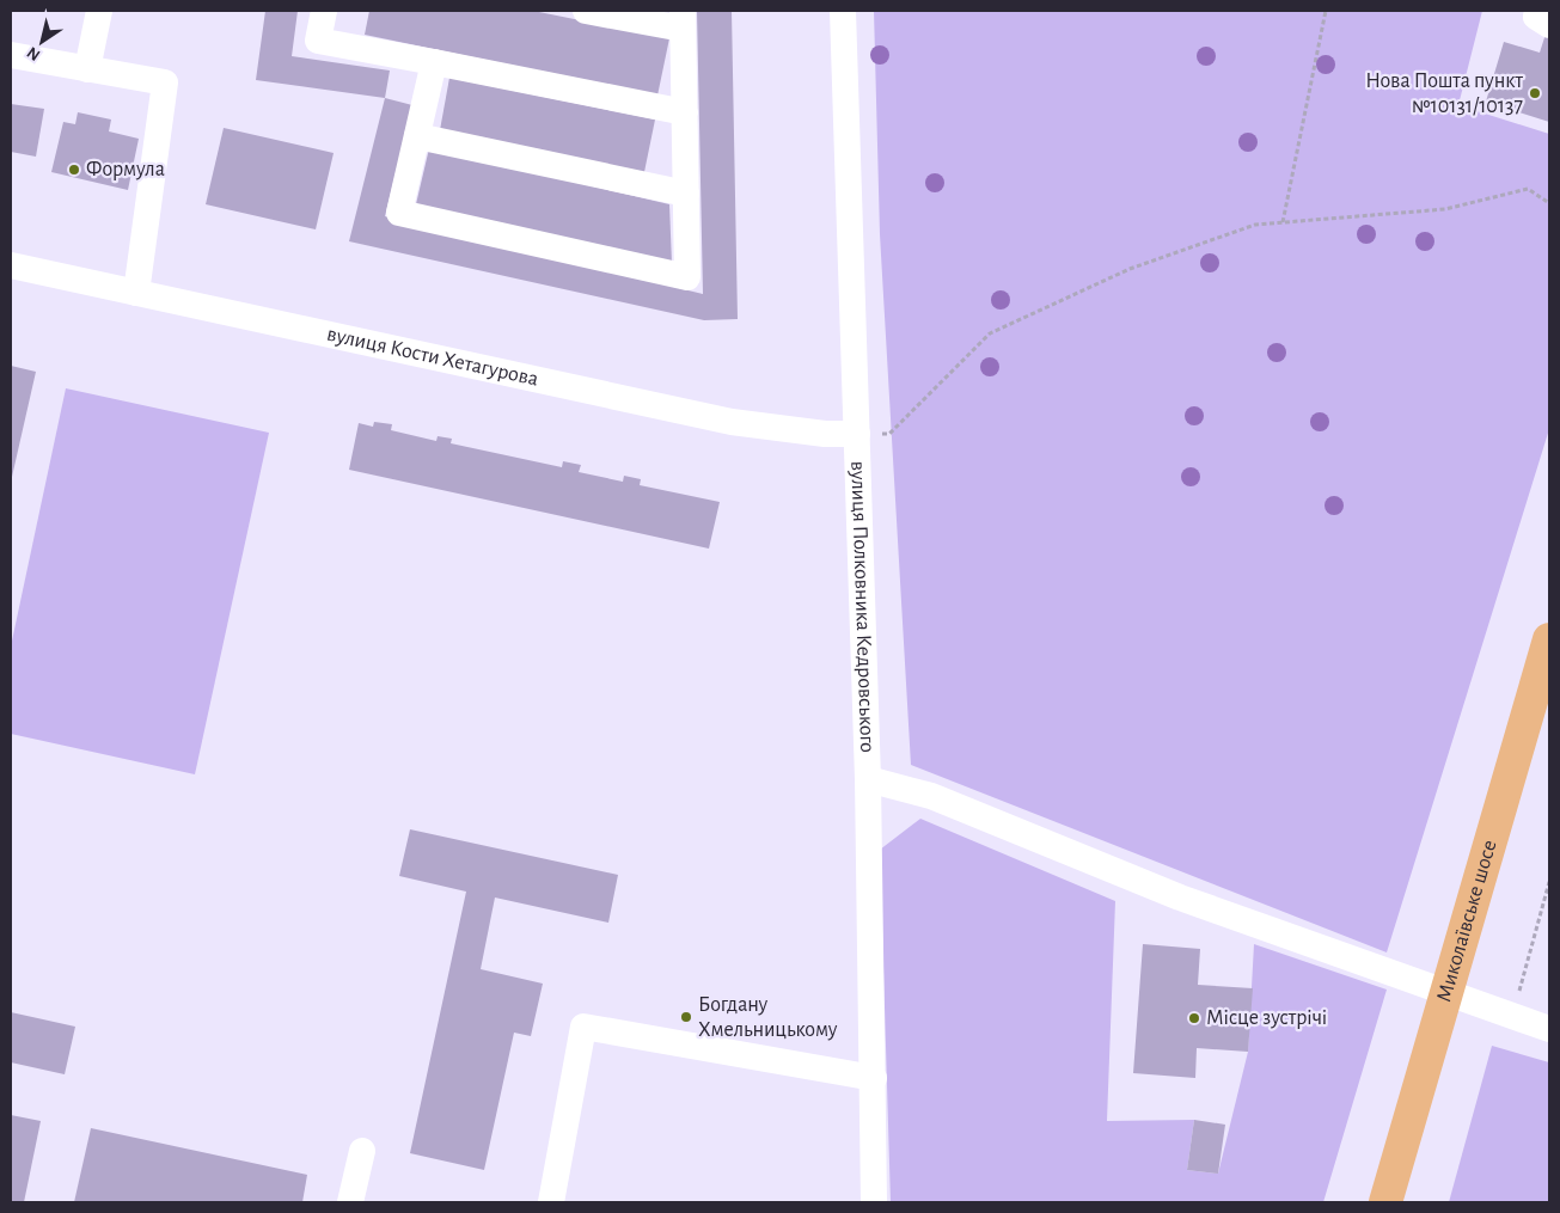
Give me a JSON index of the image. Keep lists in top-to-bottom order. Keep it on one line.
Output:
{"streets":{"main road":["Миколаївське шосе"],"street":["вулиця Кости Хетагурова","вулиця Полковника Кедровського"]},"crossings":[["вулиця Кости Хетагурова","вулиця Полковника Кедровського"]],"places":["Нова Пошта пункт №10131/10137","Формула","Богдану Хмельницькому","Місце зустрічі"],"north":"bottom left"}
